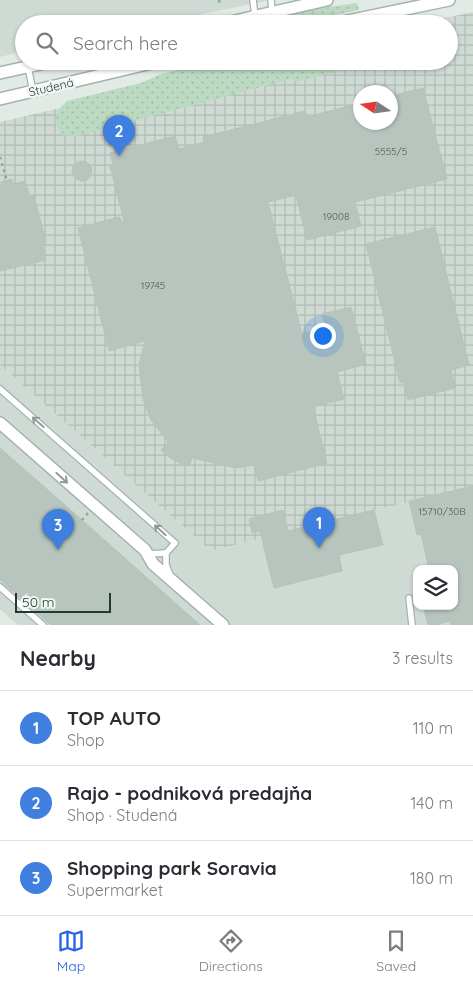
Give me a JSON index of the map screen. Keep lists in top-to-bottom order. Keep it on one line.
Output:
{"streets":{"street":["Studená"]},"house_numbers":["5555/5","19008","19745","15710/30B"],"scale_bar":"50 m","north":"left","page":{"search":"Search here","pins":["2","1","3"],"scale":"50 m","heading":["Nearby","3 results"],"list":[{"mark":"1","name":"TOP AUTO","note":"Shop","value":"110 m"},{"mark":"2","name":"Rajo - podniková predajňa","note":"Shop · Studená","value":"140 m"},{"mark":"3","name":"Shopping park Soravia","note":"Supermarket","value":"180 m"}],"nav":["Map","Directions","Saved"]}}
